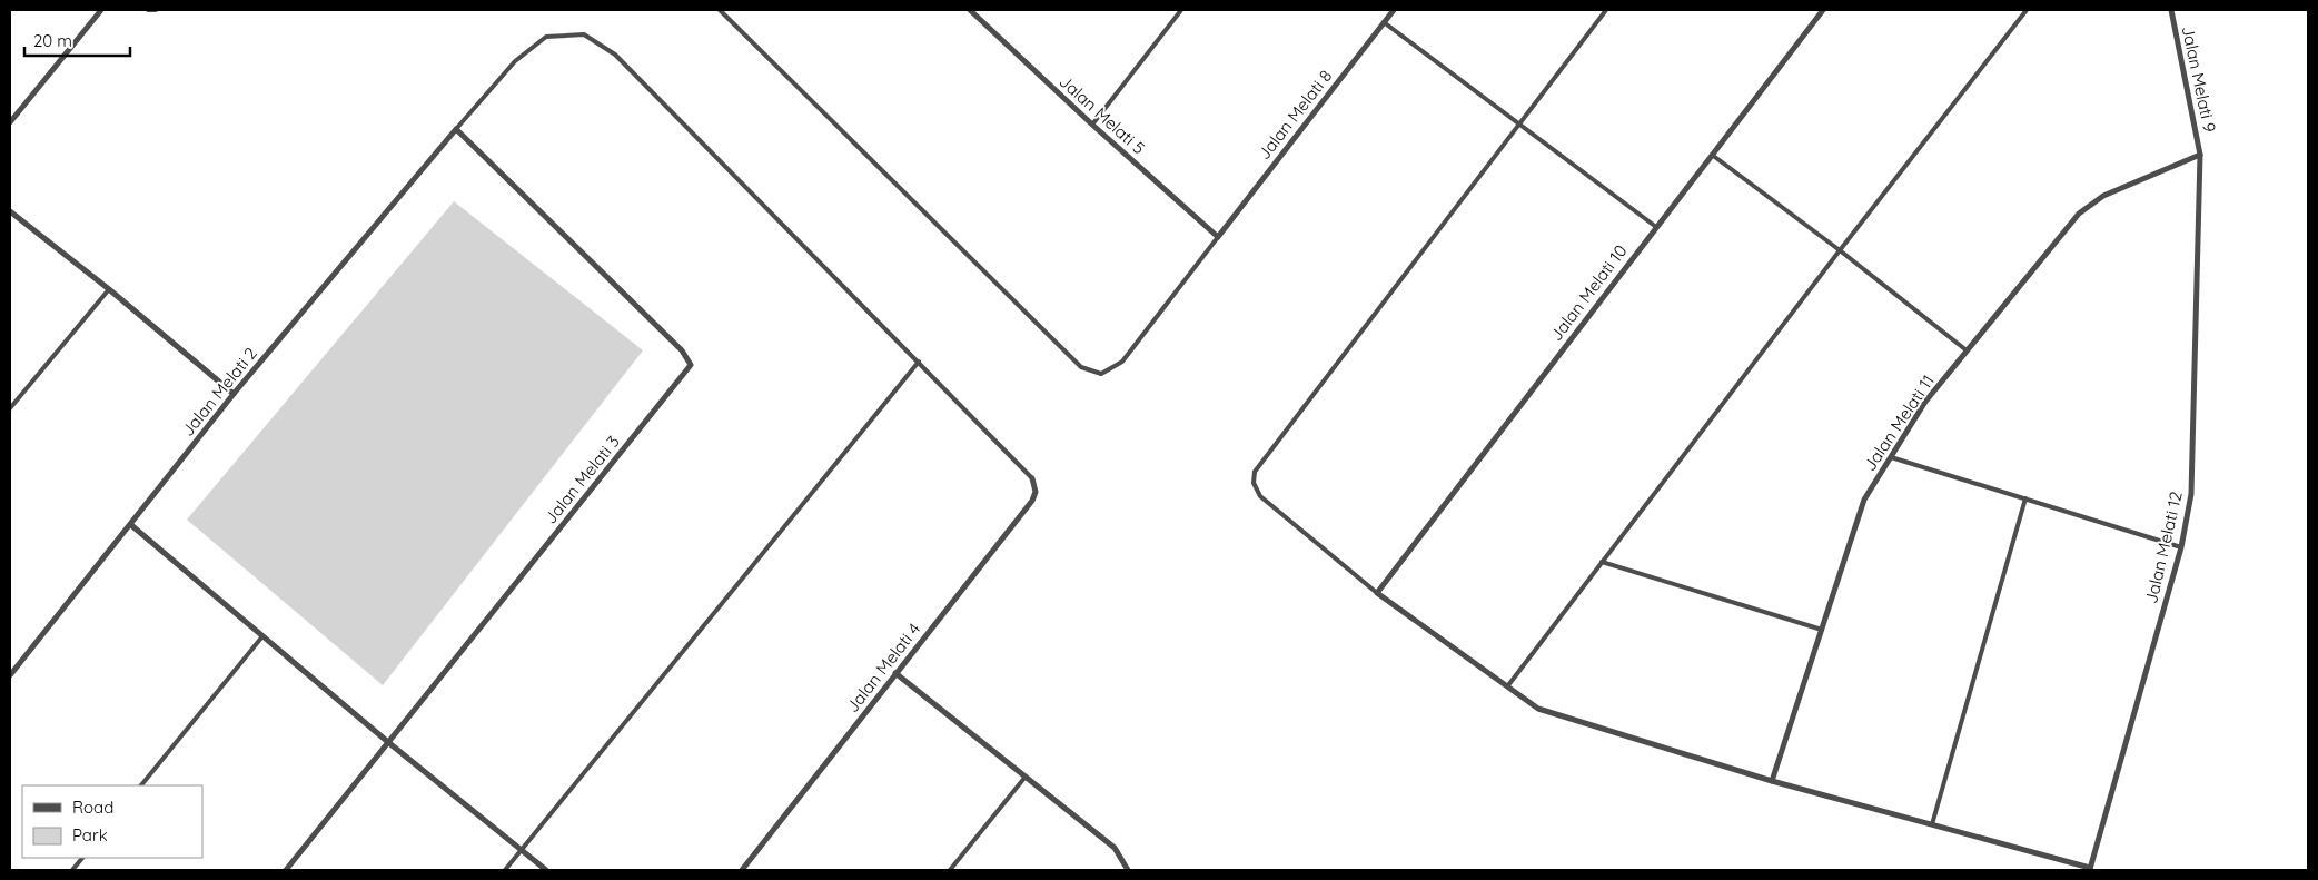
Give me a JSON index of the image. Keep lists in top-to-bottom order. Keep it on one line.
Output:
{"streets":{"street":["Jalan Melati 9","Jalan Melati 5","Jalan Melati 8","Jalan Melati 10","Jalan Melati 2","Jalan Melati 11","Jalan Melati 3","Jalan Melati 12","Jalan Melati 4"]},"crossings":[["Jalan Melati 9","Jalan Melati 11"],["Jalan Melati 9","Jalan Melati 12"],["Jalan Melati 5","Jalan Melati 8"],["Jalan Melati 2","Jalan Melati 3"],["Jalan Melati 11","Jalan Melati 12"]],"legend":["Road","Park"],"scale_bar":"20 m"}
